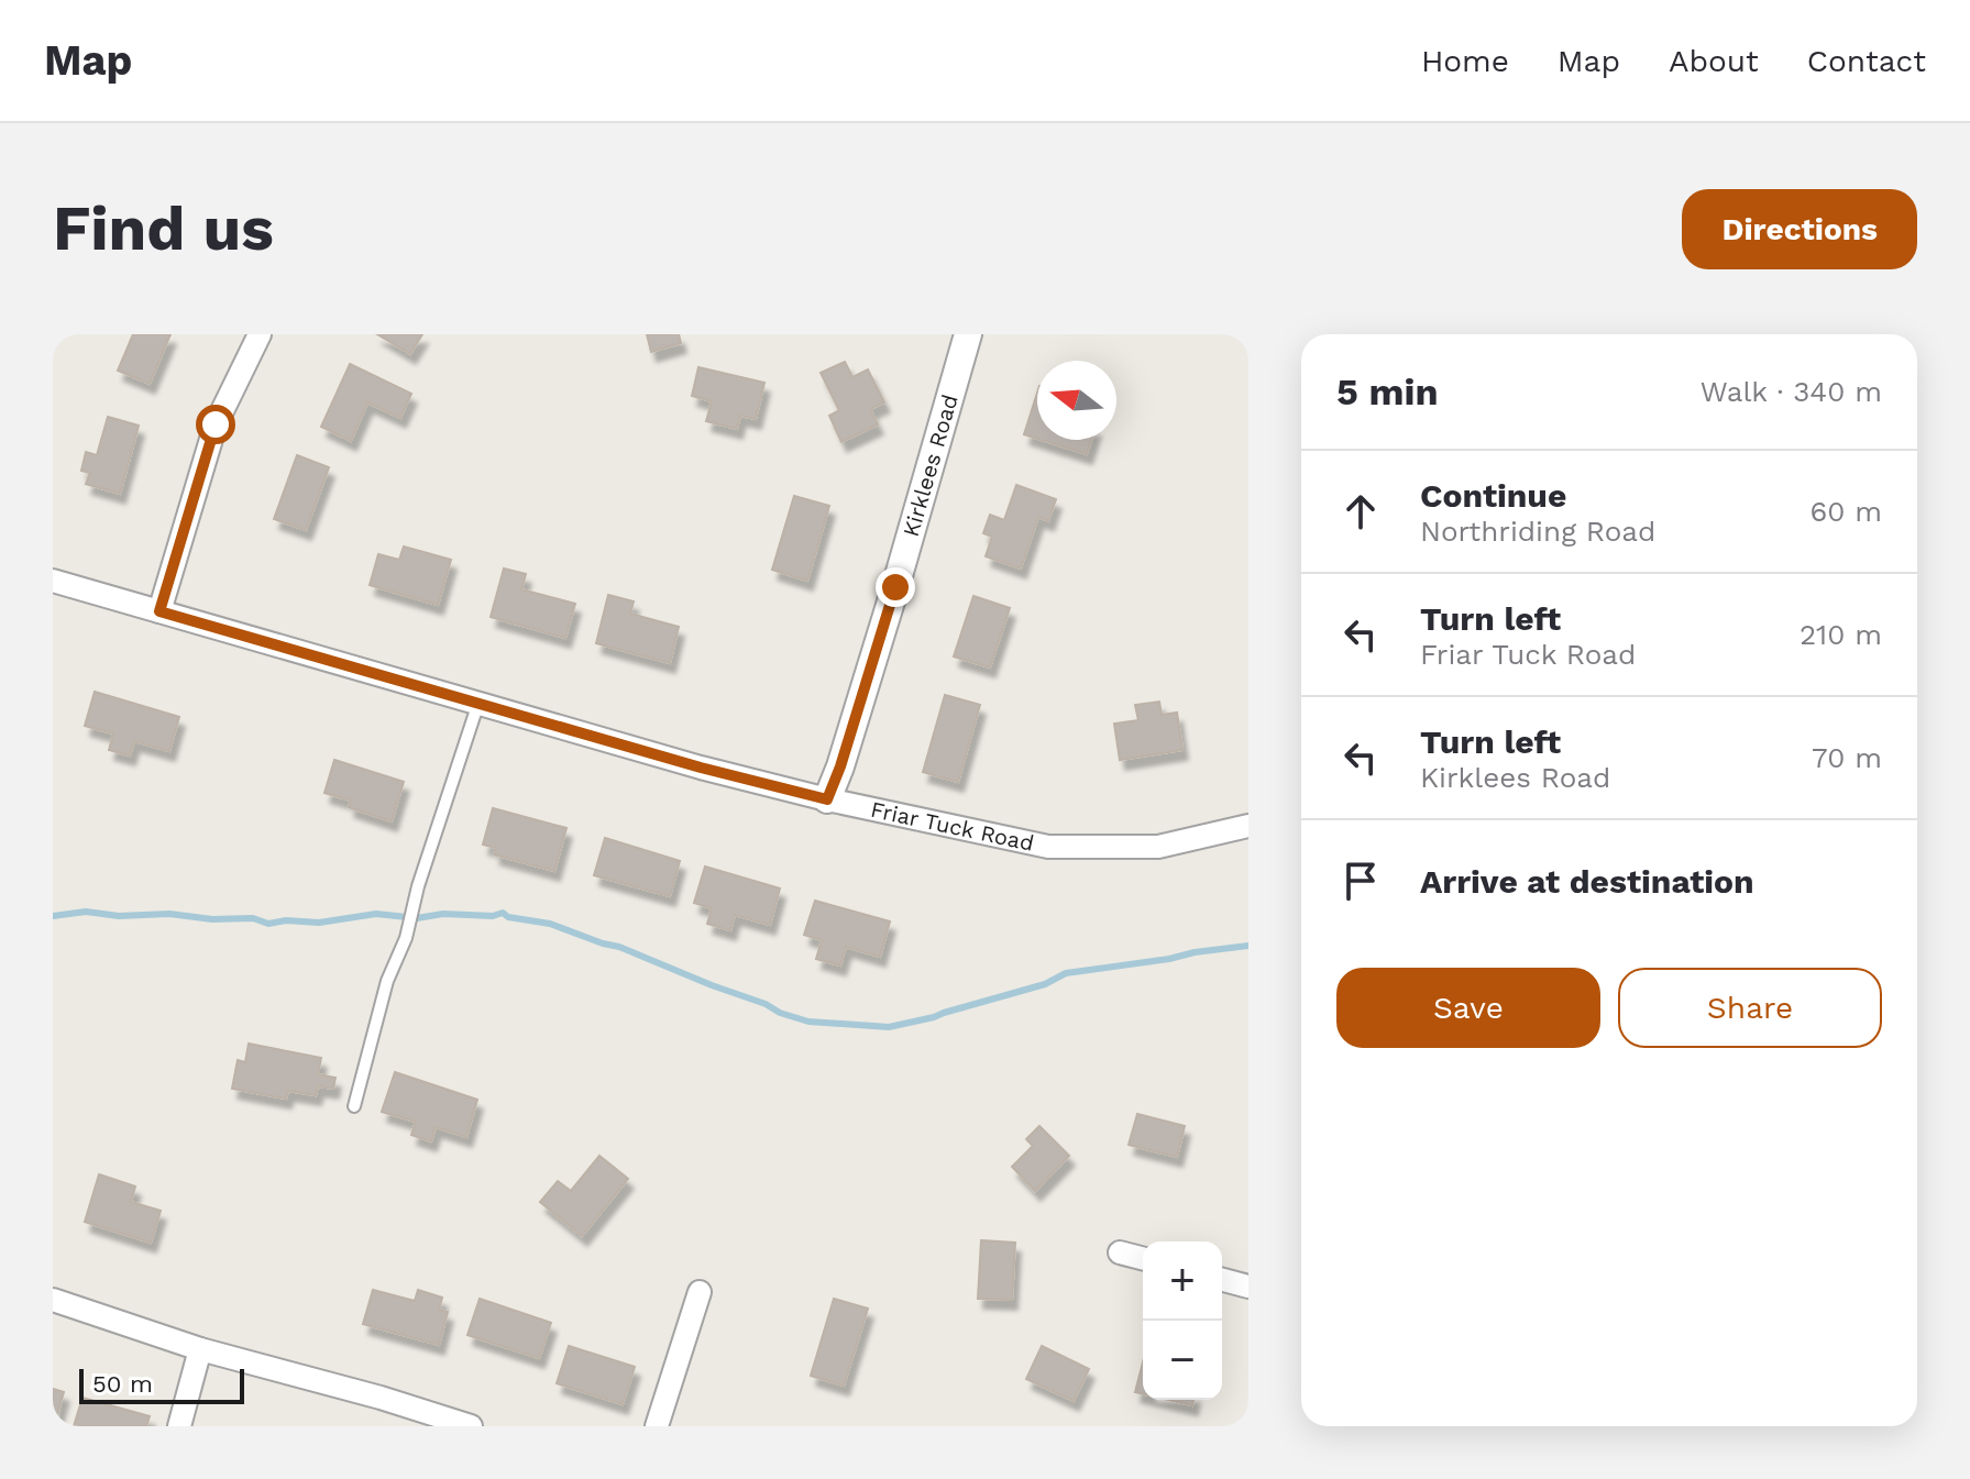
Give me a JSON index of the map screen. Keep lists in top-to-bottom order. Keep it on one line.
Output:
{"streets":{"street":["Kirklees Road","Friar Tuck Road"]},"crossings":[["Kirklees Road","Friar Tuck Road"]],"scale_bar":"50 m","north":"left","page":{"header":"Map","nav":["Home","Map","About","Contact"],"buttons":["Directions",["Save","Share"]],"title":"Find us","heading":["5 min","Walk · 340 m"],"list":[["Continue","Northriding Road","60 m"],["Turn left","Friar Tuck Road","210 m"],["Turn left","Kirklees Road","70 m"],"Arrive at destination"],"map_buttons":["+","−"],"scale":"50 m"}}
